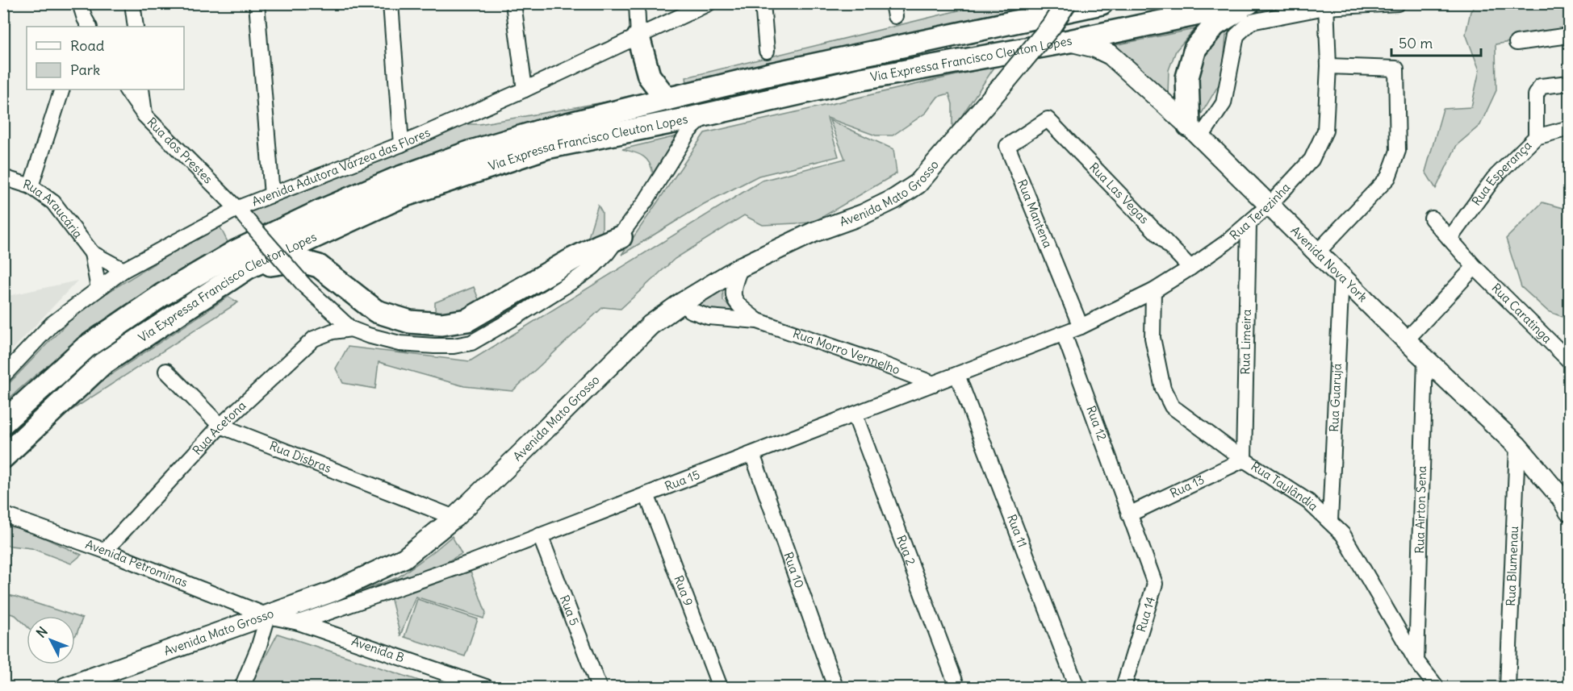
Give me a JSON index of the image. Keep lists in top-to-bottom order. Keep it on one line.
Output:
{"streets":{"highway":["Via Expressa Francisco Cleuton Lopes"],"main road":["Avenida Mato Grosso","Avenida Nova York"],"street":["Rua dos Prestes","Avenida Adutora Várzea das Flores","Rua Esperança","Rua Las Vegas","Rua Araucária","Rua Terezinha","Rua Mantena","Rua Caratinga","Rua Limeira","Rua Morro Vermelho","Rua Guarujá","Rua 12","Rua Acetona","Rua Disbras","Rua 15","Rua Taylândia","Rua 13","Rua Airton Sena","Rua 11","Rua 2","Avenida Petrominas","Rua Blumenau","Rua 10","Rua 9","Rua 5","Rua 14","Avenida B"]},"crossings":[["Via Expressa Francisco Cleuton Lopes","Avenida Nova York"],["Rua dos Prestes","Avenida Adutora Várzea das Flores"],["Rua dos Prestes","Rua Acetona"],["Avenida Adutora Várzea das Flores","Rua Araucária"],["Rua Esperança","Rua Caratinga"],["Avenida Mato Grosso","Rua Morro Vermelho"],["Avenida Mato Grosso","Rua Disbras"],["Avenida Mato Grosso","Avenida Petrominas"],["Avenida Mato Grosso","Avenida B"],["Rua Las Vegas","Rua Terezinha"],["Rua Las Vegas","Rua Mantena"],["Rua Terezinha","Rua Mantena"],["Rua Terezinha","Avenida Nova York"],["Rua Terezinha","Rua Limeira"],["Rua Terezinha","Rua 12"],["Rua Terezinha","Rua 15"],["Rua Terezinha","Rua Taylândia"],["Avenida Nova York","Rua Guarujá"],["Avenida Nova York","Rua Airton Sena"],["Avenida Nova York","Rua Blumenau"],["Rua Limeira","Rua Taylândia"],["Rua Limeira","Rua 13"],["Rua Morro Vermelho","Rua 15"],["Rua Guarujá","Rua Taylândia"],["Rua 12","Rua 15"],["Rua 12","Rua 13"],["Rua 12","Rua 14"],["Rua Acetona","Rua Disbras"],["Rua Acetona","Avenida Petrominas"],["Rua 15","Rua 11"],["Rua 15","Rua 2"],["Rua 15","Rua 10"],["Rua 15","Rua 9"],["Rua 15","Rua 5"],["Rua 15","Avenida B"],["Rua Taylândia","Rua 13"],["Rua Taylândia","Rua Airton Sena"],["Rua 13","Rua 14"],["Avenida Petrominas","Avenida B"]],"legend":["Road","Park"],"scale_bar":"50 m","north":"top left"}
